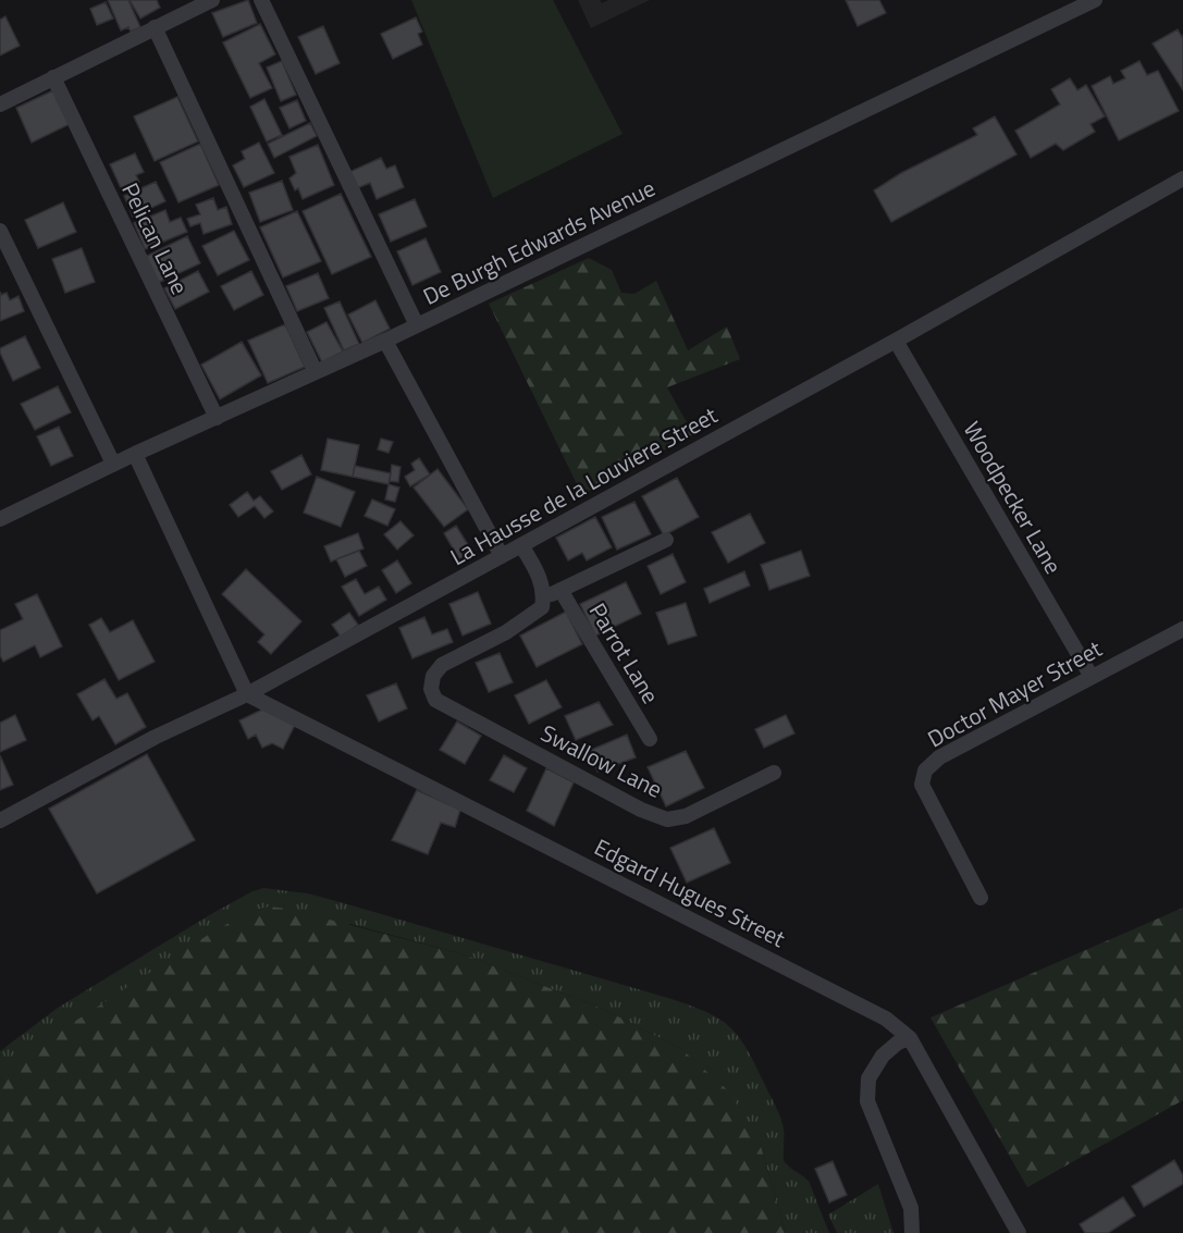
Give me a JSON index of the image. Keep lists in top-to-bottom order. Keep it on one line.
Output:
{"streets":{"street":["Pelican Lane","De Burgh Edwards Avenue","La Hausse de la Louviere Street","Woodpecker Lane","Parrot Lane","Doctor Mayer Street","Swallow Lane","Edgard Hugues Street"]},"crossings":[["Pelican Lane","De Burgh Edwards Avenue"],["La Hausse de la Louviere Street","Woodpecker Lane"],["La Hausse de la Louviere Street","Edgard Hugues Street"],["Woodpecker Lane","Doctor Mayer Street"]]}
